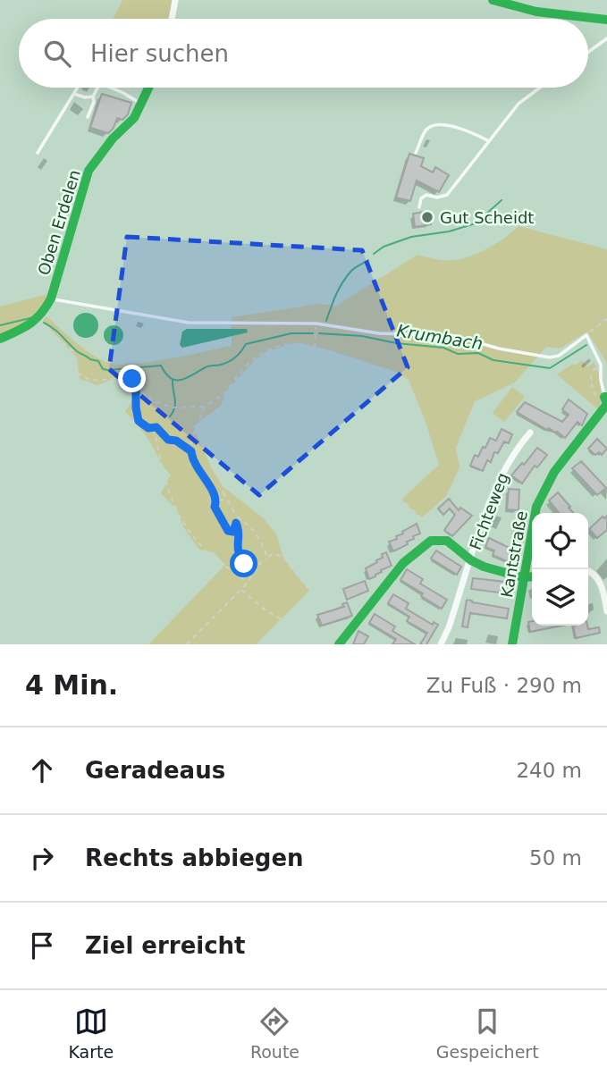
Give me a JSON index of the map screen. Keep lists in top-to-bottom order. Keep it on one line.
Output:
{"streets":{"street":["Oben Erdelen","Fichteweg","Kantstraße"]},"water":["Krumbach"],"places":["Gut Scheidt"],"page":{"search":"Hier suchen","heading":["4 Min.","Zu Fuß · 290 m"],"list":[["Geradeaus","240 m"],["Rechts abbiegen","50 m"],"Ziel erreicht"],"nav":["Karte","Route","Gespeichert"]}}
